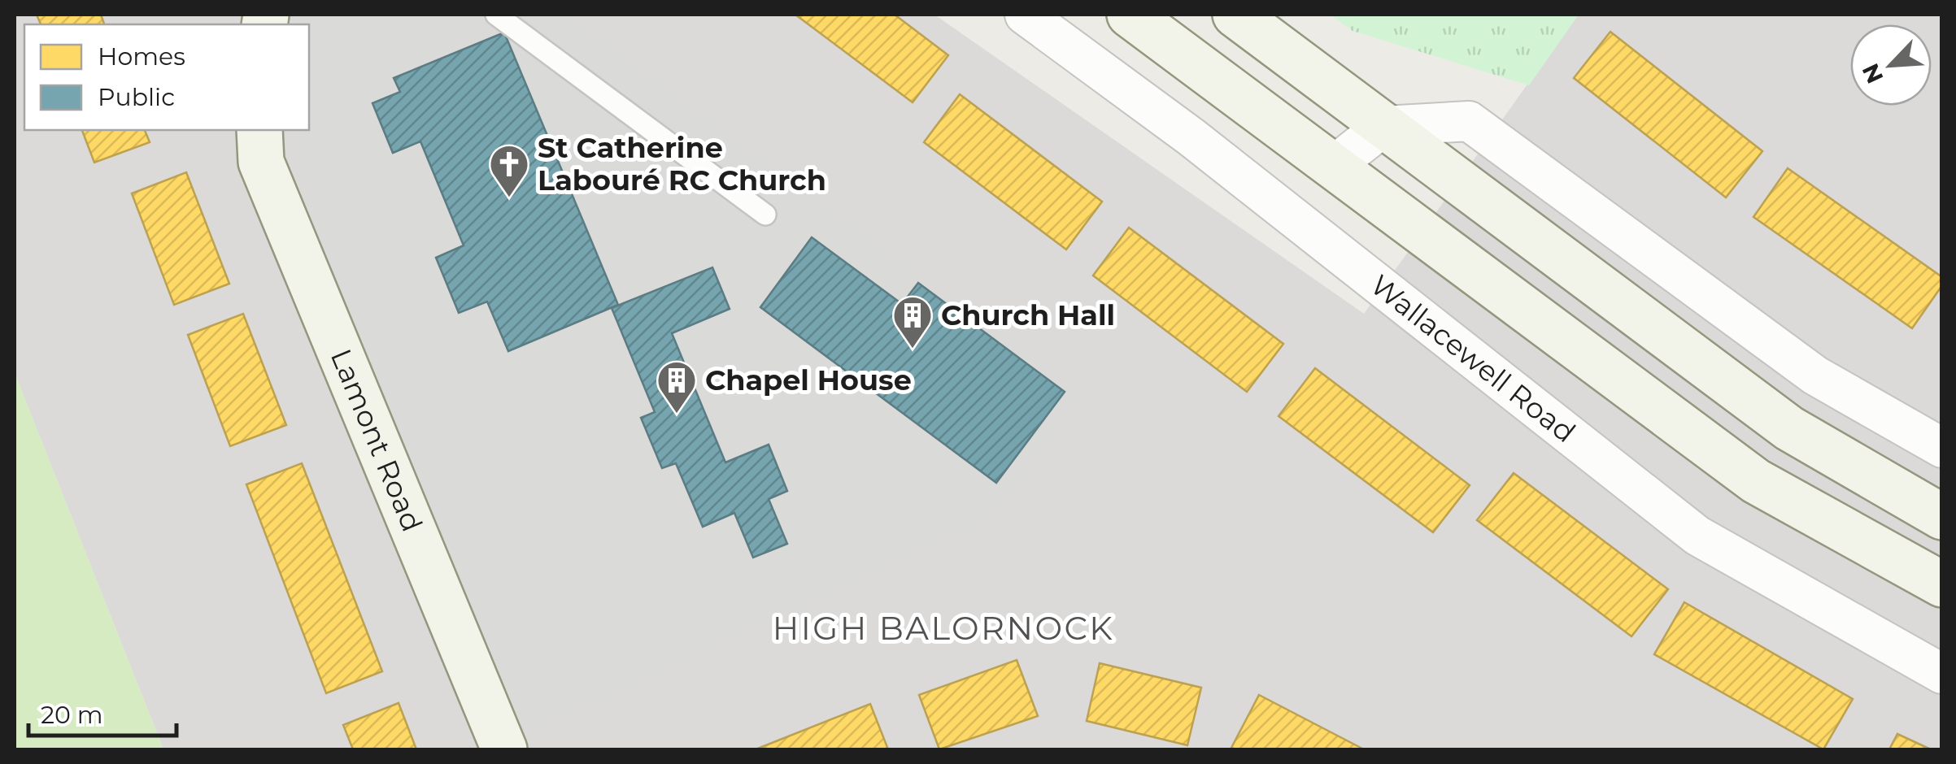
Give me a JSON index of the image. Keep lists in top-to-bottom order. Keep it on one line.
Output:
{"streets":{"street":["Wallacewell Road","Lamont Road"]},"districts":["HIGH BALORNOCK"],"places":{"church":["St Catherine Labouré RC Church"],"building":["Church Hall","Chapel House"]},"legend":["Homes","Public"],"scale_bar":"20 m","north":"bottom left"}
